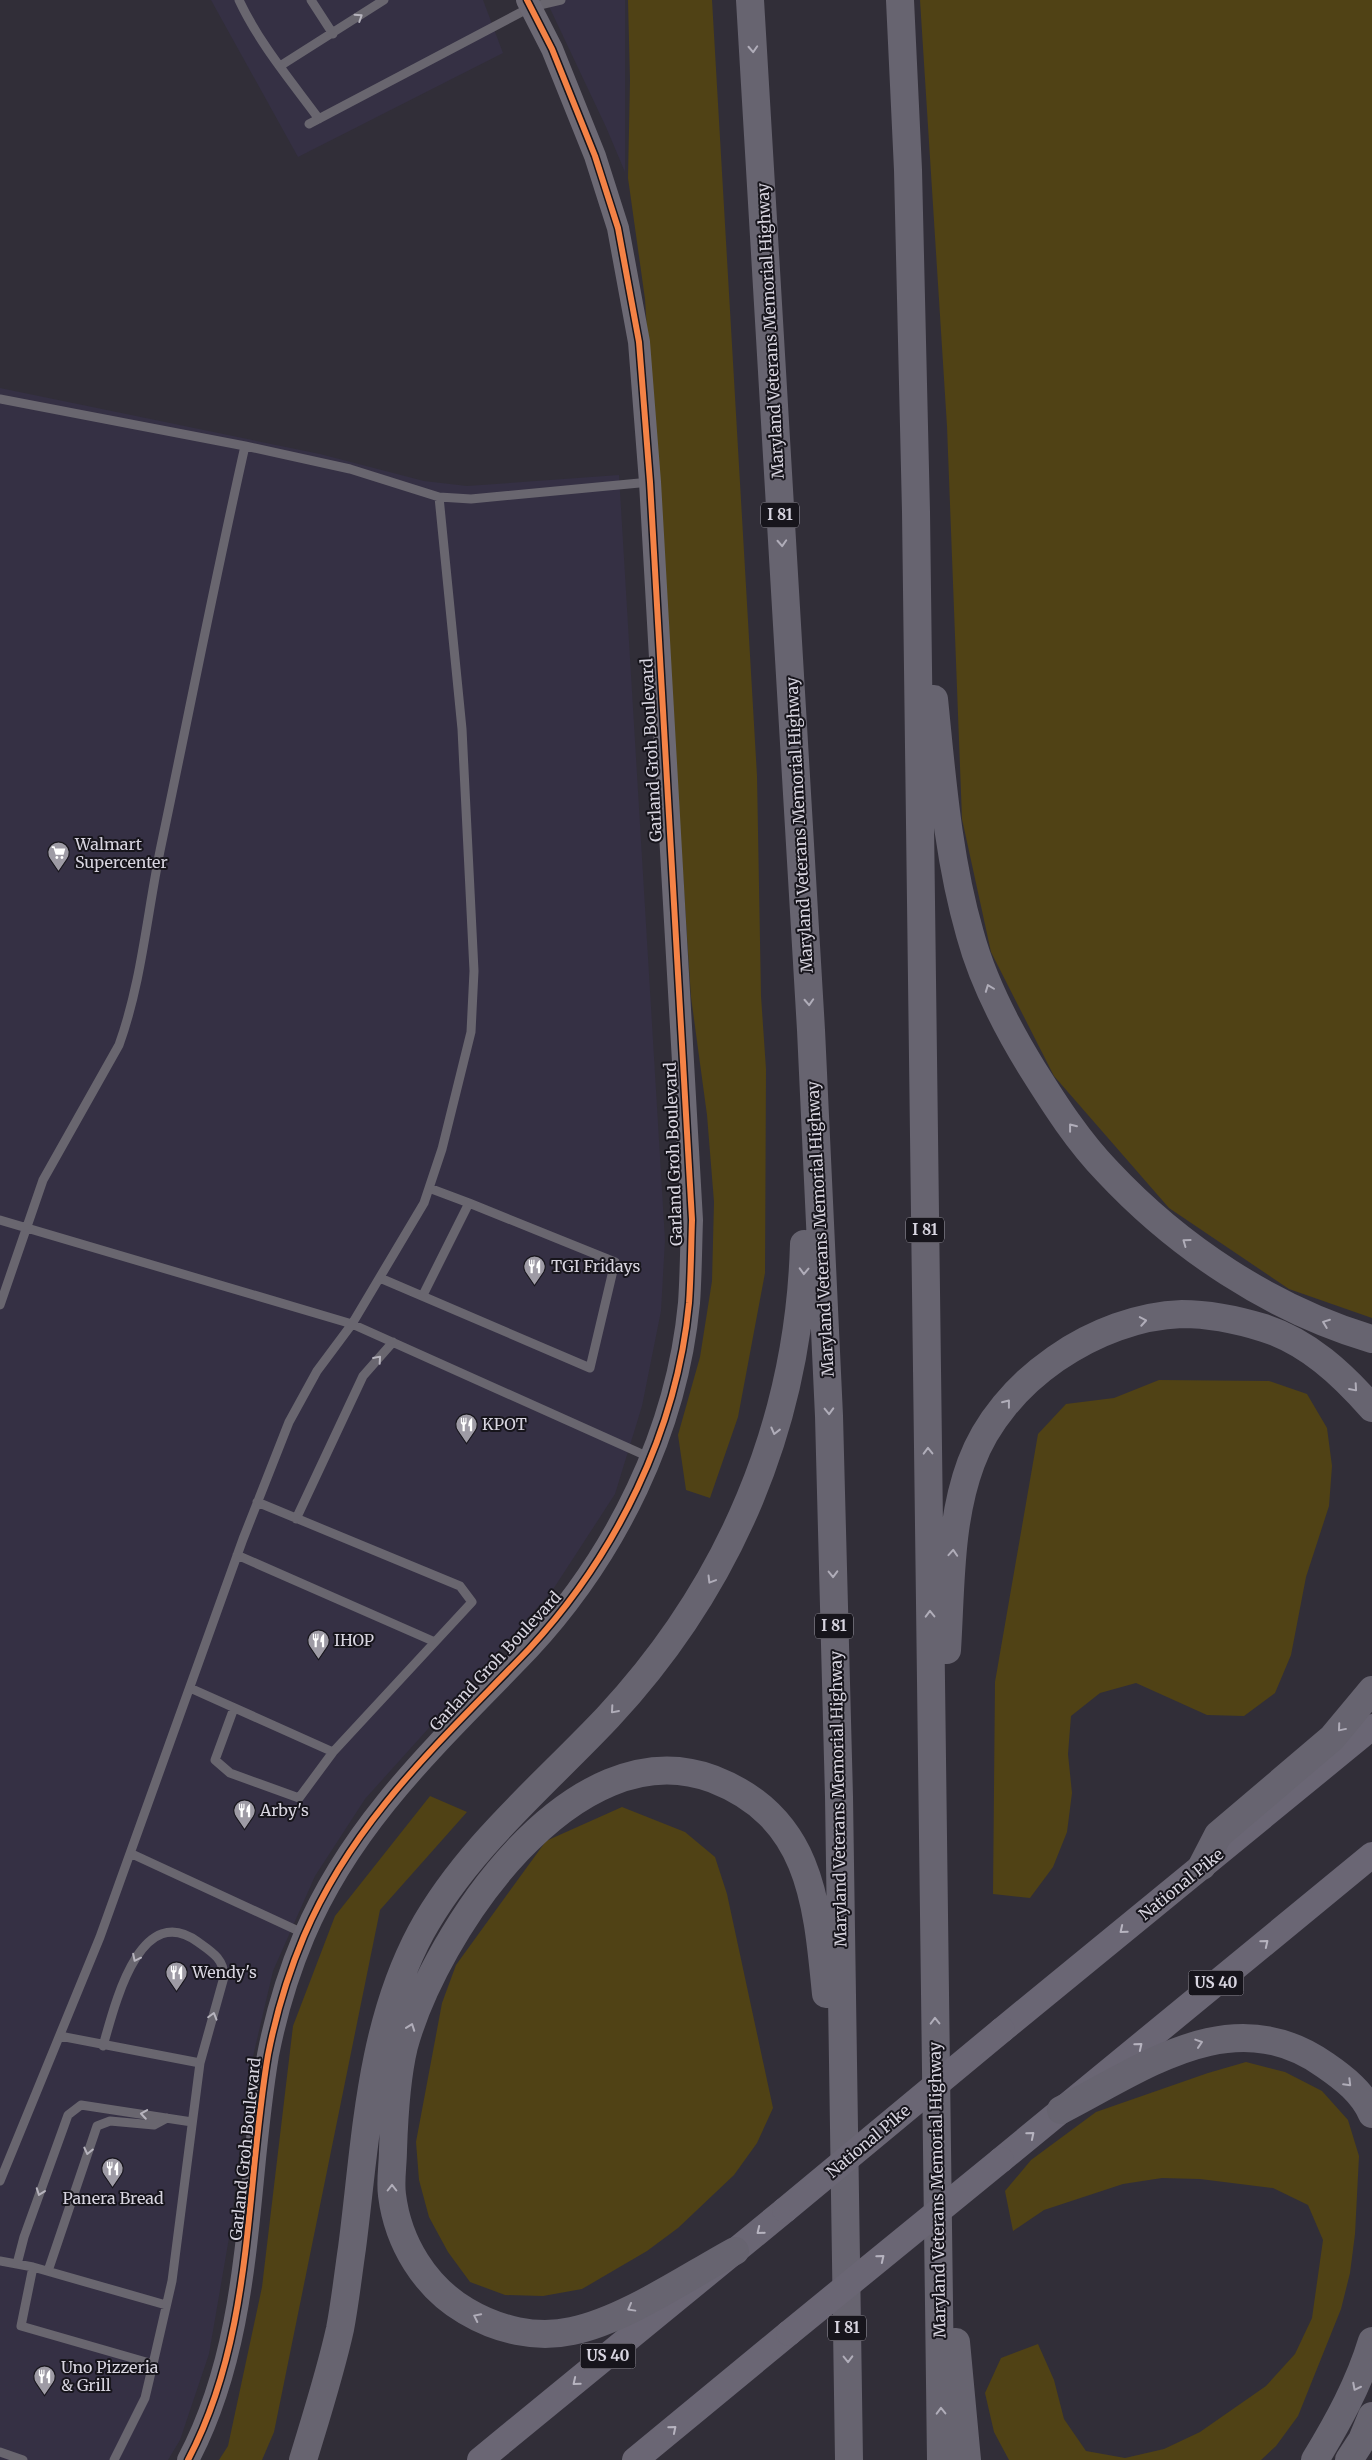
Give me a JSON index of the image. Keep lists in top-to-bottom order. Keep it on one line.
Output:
{"streets":{"highway":["Maryland Veterans Memorial Highway","I 81"],"main road":["National Pike","US 40"],"street":["Garland Groh Boulevard"]},"places":{"supermarket":["Walmart Supercenter"],"restaurant":["TGI Fridays","KPOT","IHOP","Arby's","Wendy's","Panera Bread","Uno Pizzeria & Grill"]}}
